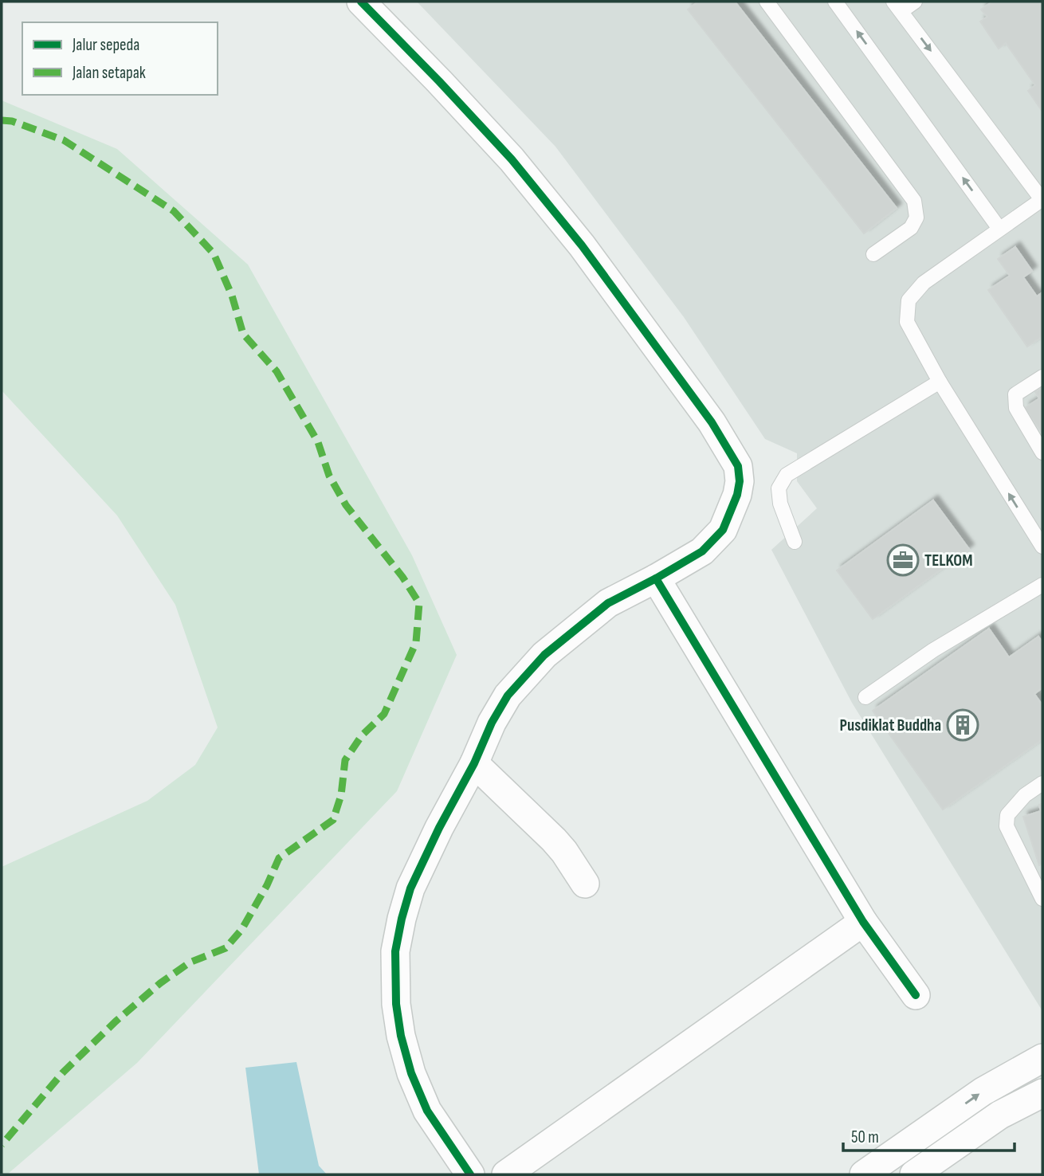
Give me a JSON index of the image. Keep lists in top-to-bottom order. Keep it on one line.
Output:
{"places":{"office":["TELKOM"],"building":["Pusdiklat Buddha"]},"legend":["Jalur sepeda","Jalan setapak"],"scale_bar":"50 m"}
